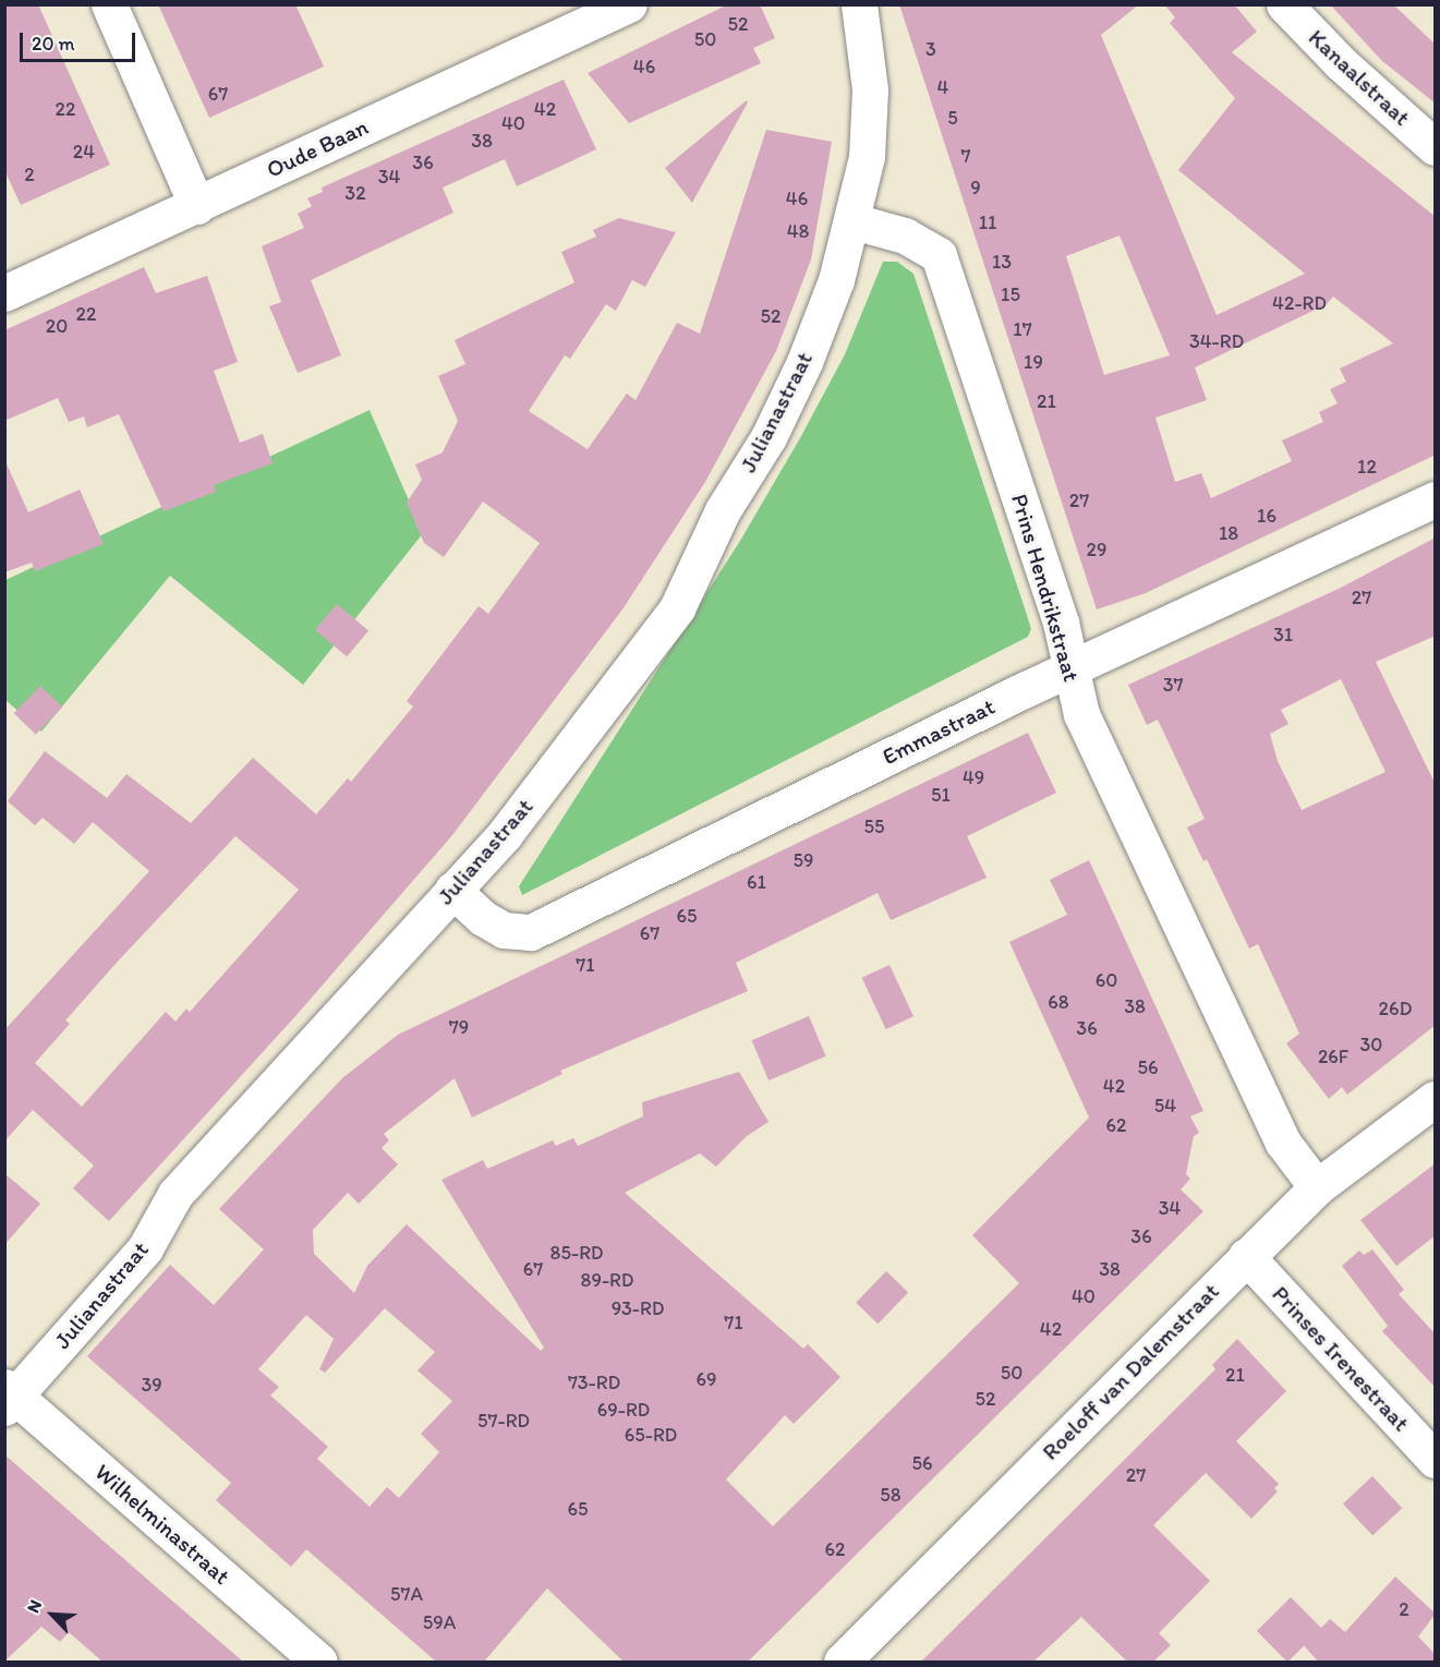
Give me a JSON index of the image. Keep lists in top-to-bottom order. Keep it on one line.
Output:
{"streets":{"street":["Kanaalstraat","Oude Baan","Julianastraat","Prins Hendrikstraat","Emmastraat","Prinses Irenestraat","Roeloff van Dalemstraat","Wilhelminastraat"]},"crossings":[["Julianastraat","Prins Hendrikstraat"],["Julianastraat","Emmastraat"],["Julianastraat","Wilhelminastraat"],["Prins Hendrikstraat","Emmastraat"],["Prins Hendrikstraat","Roeloff van Dalemstraat"],["Prinses Irenestraat","Roeloff van Dalemstraat"]],"house_numbers":["52","50","3","46","4","67","22","42","5","40","38","24","7","36","2","34","9","32","46","11","48","13","15","42-RD","22","52","20","17","34-RD","19","21","12","27","16","18","29","27","31","37","49","51","55","59","61","65","67","71","60","68","38","26D","79","36","30","26F","56","42","54","62","34","36","85-RD","67","38","89-RD","40","93-RD","71","42","50","21","69","73-RD","39","52","69-RD","57-RD","65-RD","56","27","58","65","62","57A","2","59A"],"scale_bar":"20 m","north":"top left"}
